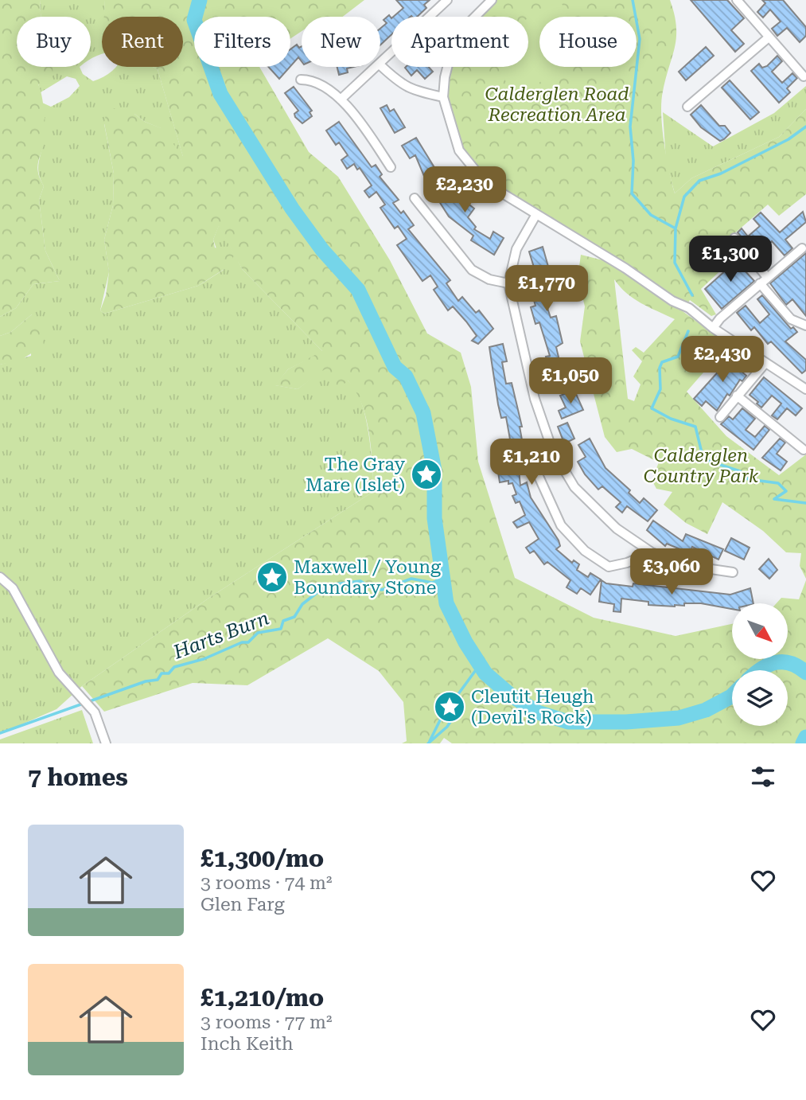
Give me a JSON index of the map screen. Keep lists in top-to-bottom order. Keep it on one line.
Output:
{"water":["Harts Burn"],"parks":["Calderglen Road Recreation Area","Calderglen Country Park"],"places":{"place":["The Gray Mare (Islet)","Maxwell / Young Boundary Stone","Cleutit Heugh (Devil's Rock)"]},"north":"bottom right","page":{"chip":["Buy","Rent","Filters","New","Apartment","House"],"price":["£2,230","£1,300","£1,770","£2,430","£1,050","£1,210","£3,060"],"heading":"7 homes","list":[{"name":"£1,300/mo","note":"3 rooms · 74 m² · Glen Farg"},{"name":"£1,210/mo","note":"3 rooms · 77 m² · Inch Keith"}]}}
